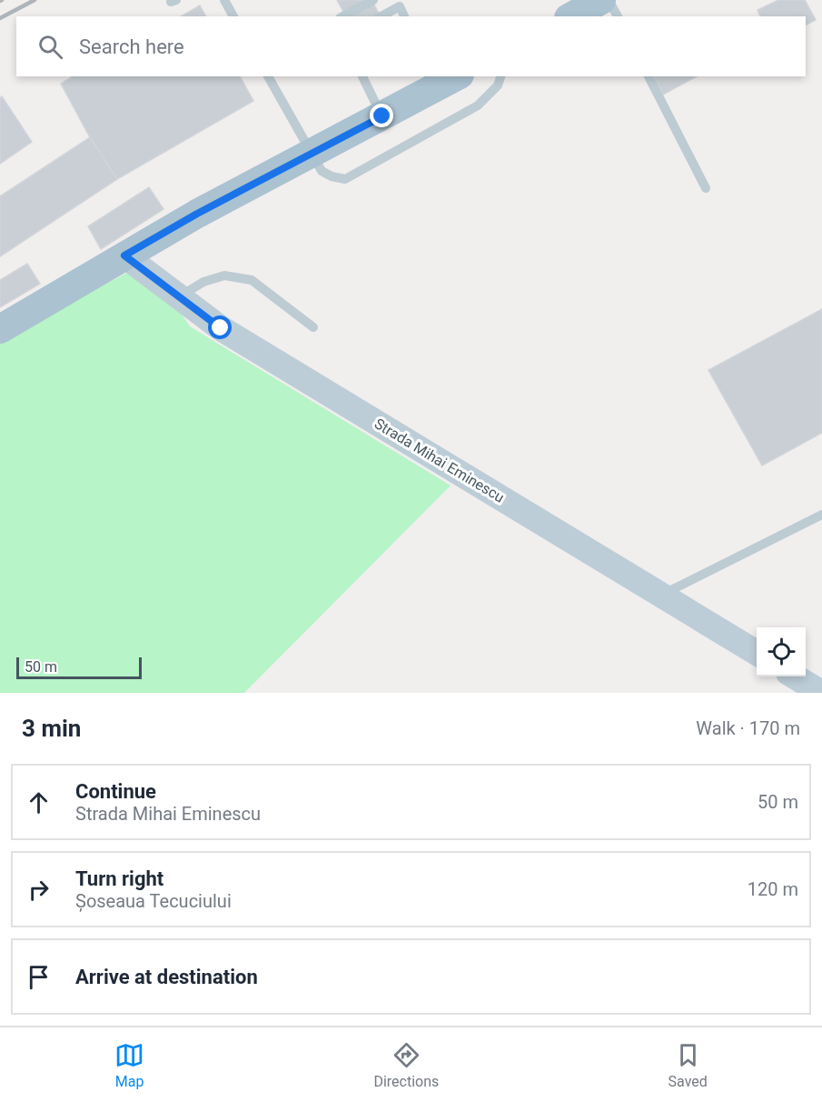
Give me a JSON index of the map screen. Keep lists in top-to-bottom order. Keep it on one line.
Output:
{"streets":{"main road":["Strada Mihai Eminescu"]},"scale_bar":"50 m","page":{"search":"Search here","scale":"50 m","heading":["3 min","Walk · 170 m"],"list":[["Continue","Strada Mihai Eminescu","50 m"],["Turn right","Șoseaua Tecuciului","120 m"],"Arrive at destination"],"nav":["Map","Directions","Saved"]}}
